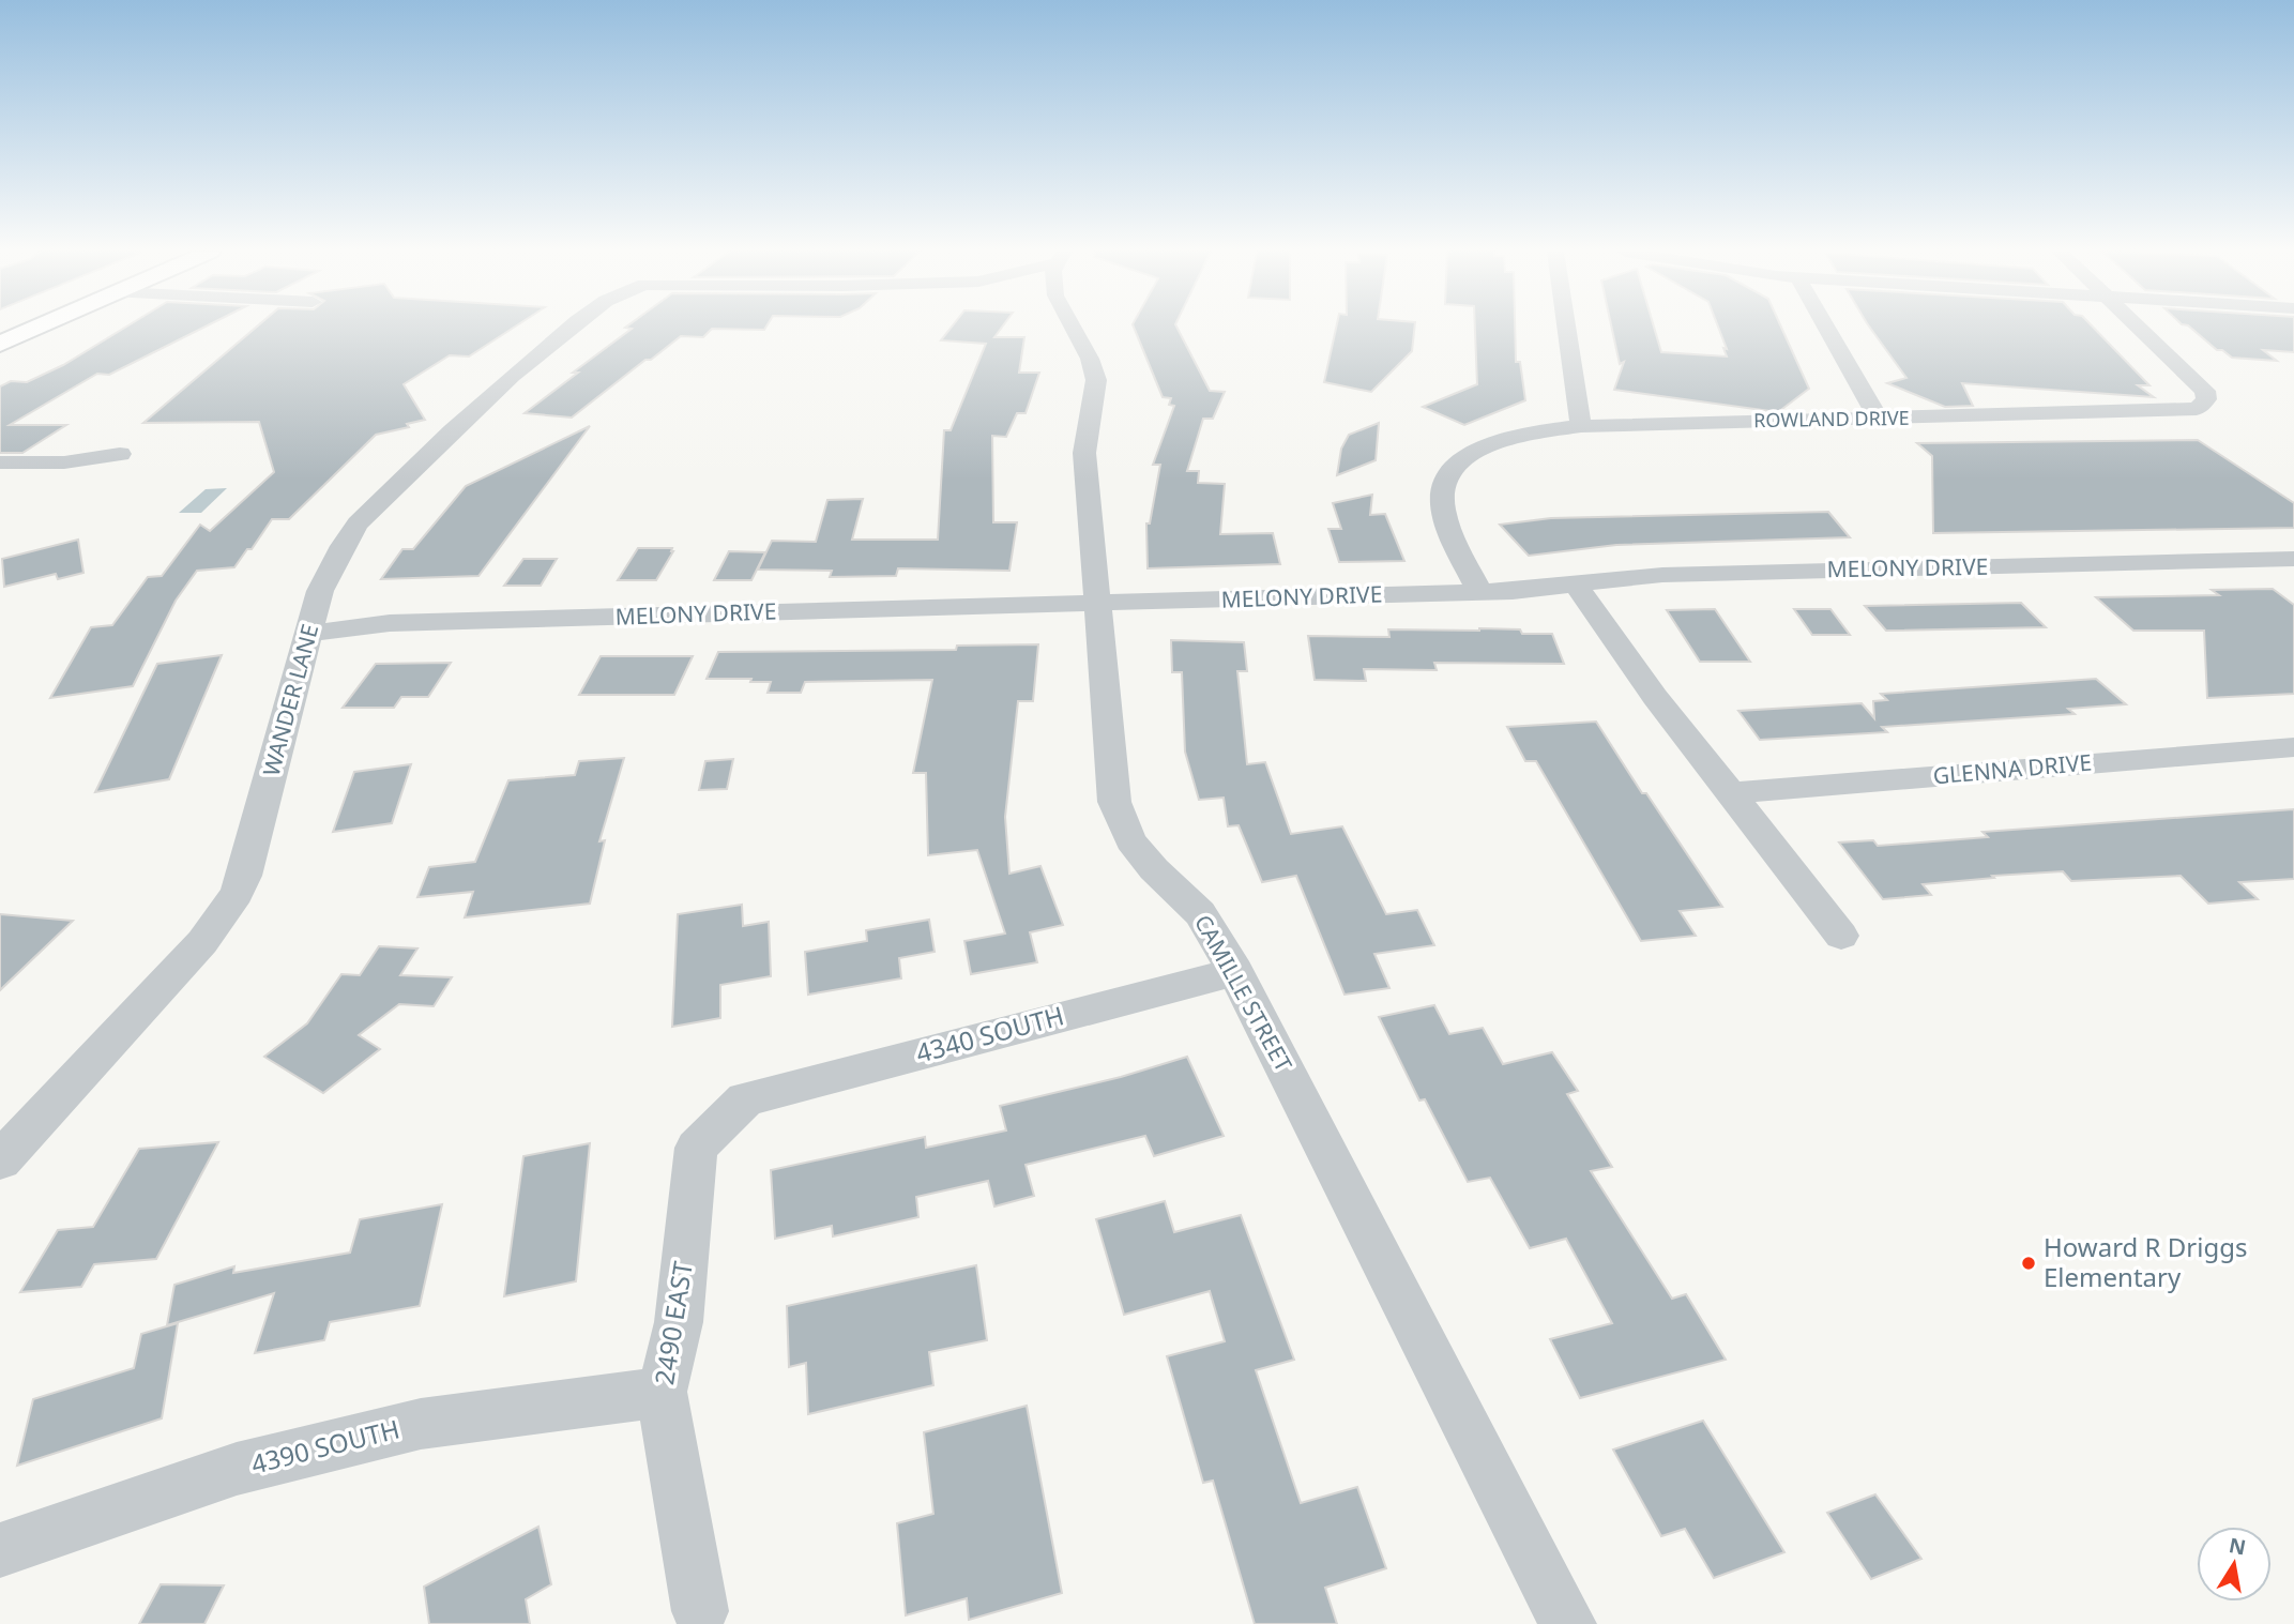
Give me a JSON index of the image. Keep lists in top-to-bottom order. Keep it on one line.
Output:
{"streets":{"street":["ROWLAND DRIVE","MELONY DRIVE","WANDER LANE","GLENNA DRIVE","CAMILLE STREET","4340 SOUTH","2490 EAST","4390 SOUTH"]},"crossings":[["ROWLAND DRIVE","MELONY DRIVE"],["MELONY DRIVE","WANDER LANE"],["MELONY DRIVE","CAMILLE STREET"],["CAMILLE STREET","4340 SOUTH"],["4340 SOUTH","2490 EAST"],["2490 EAST","4390 SOUTH"]],"places":["Howard R Driggs Elementary"],"north":"top"}
